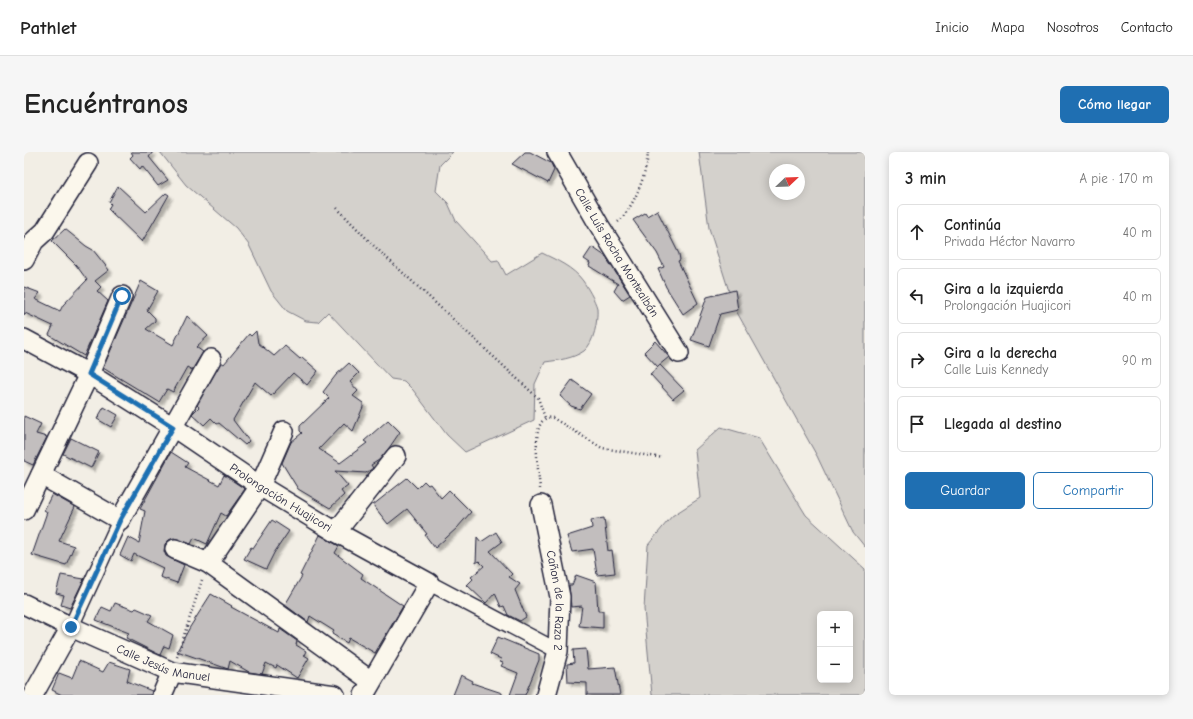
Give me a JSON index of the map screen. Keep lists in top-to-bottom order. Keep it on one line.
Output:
{"streets":{"street":["Calle Luís Rocha Montealbán","Prolongación Huajicori","Cañon de la Raza 2","Calle Jesús Manuel"]},"north":"top right","page":{"header":"Pathlet","nav":["Inicio","Mapa","Nosotros","Contacto"],"buttons":["Cómo llegar",["Guardar","Compartir"]],"title":"Encuéntranos","heading":["3 min","A pie · 170 m"],"list":[["Continúa","Privada Héctor Navarro","40 m"],["Gira a la izquierda","Prolongación Huajicori","40 m"],["Gira a la derecha","Calle Luis Kennedy","90 m"],"Llegada al destino"],"map_buttons":["+","−"]}}
